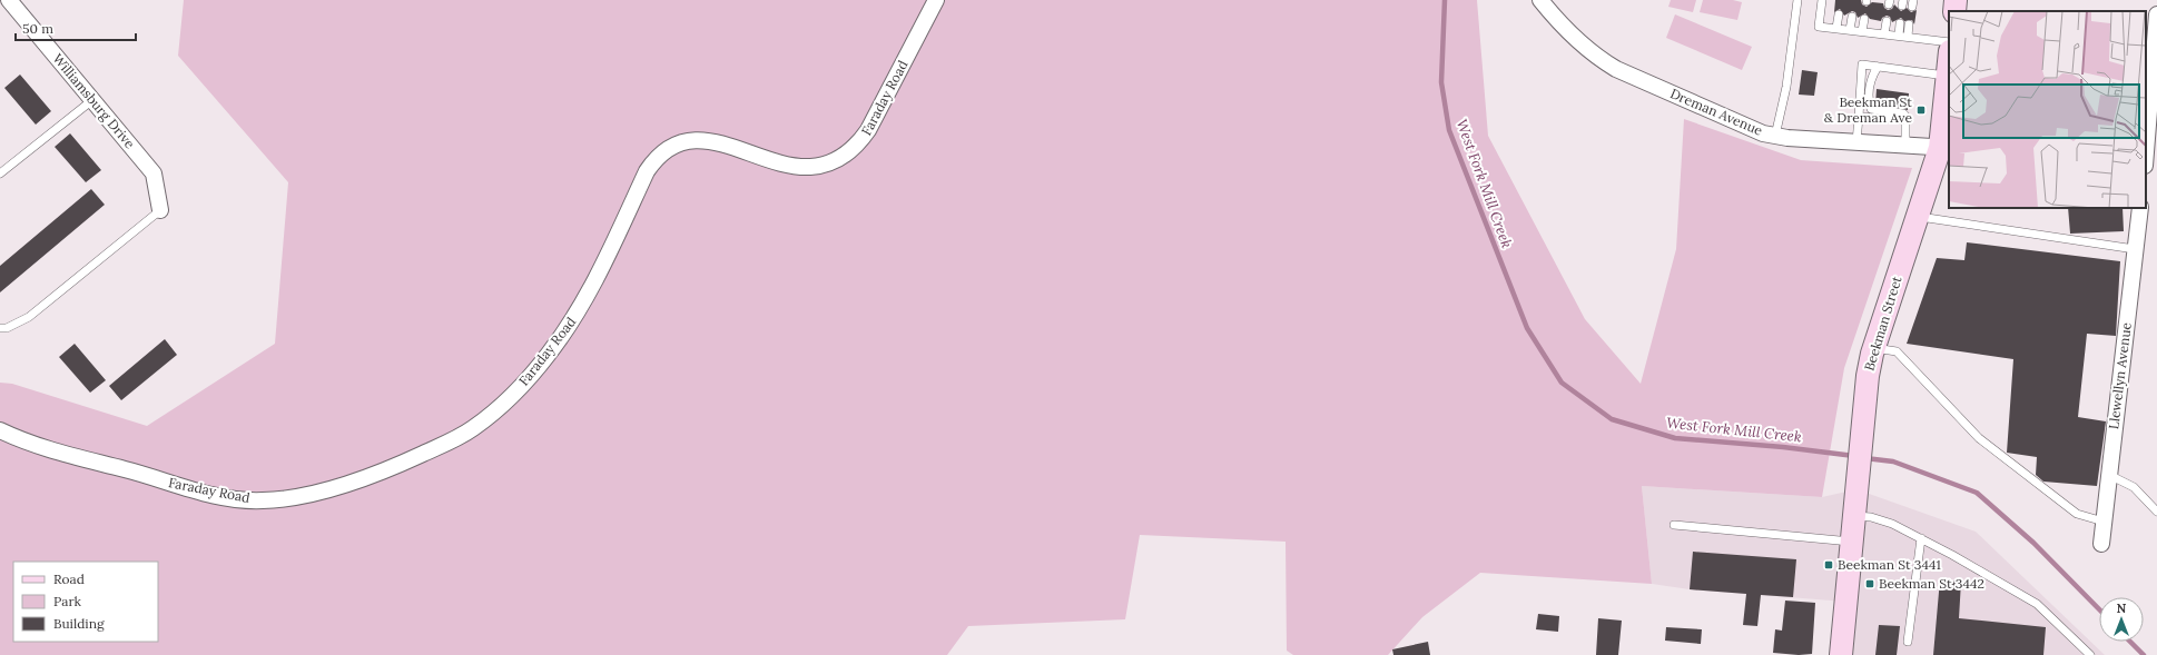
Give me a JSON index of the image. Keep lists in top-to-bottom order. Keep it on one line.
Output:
{"streets":{"main road":["Beekman Street"],"street":["Faraday Road","Williamsburg Drive","Dreman Avenue","Llewellyn Avenue"]},"crossings":[["Dreman Avenue","Beekman Street"]],"water":["West Fork Mill Creek"],"places":{"transit":["Beekman St & Dreman Ave","Beekman St 3441","Beekman St 3442"]},"legend":["Road","Park","Building"],"scale_bar":"50 m","north":"top"}
